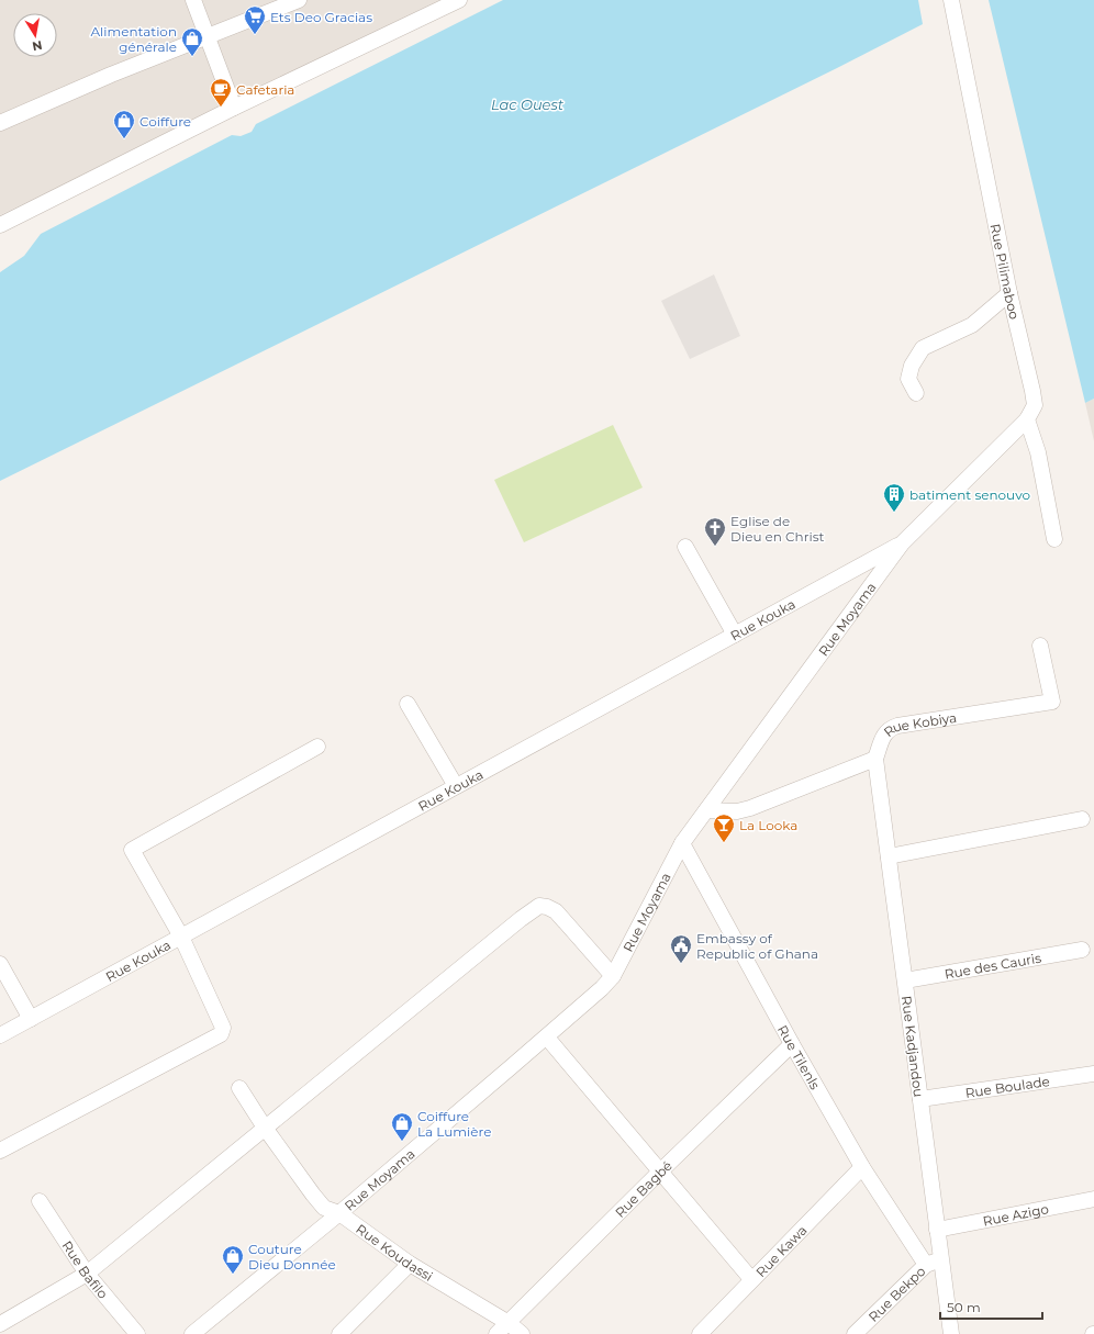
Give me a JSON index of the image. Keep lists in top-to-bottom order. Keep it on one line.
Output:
{"streets":{"street":["Rue Pilimaboo","Rue Moyama","Rue Kouka","Rue Kobiya","Rue des Cauris","Rue Kadjandou","Rue Tilenls","Rue Boulade","Rue Bagbé","Rue Azigo","Rue Kawa","Rue Koudassi","Rue Bafilo","Rue Bekpo"]},"crossings":[["Rue Pilimaboo","Rue Moyama"],["Rue Moyama","Rue Kouka"],["Rue Moyama","Rue Kobiya"],["Rue Moyama","Rue Tilenls"],["Rue Moyama","Rue Koudassi"],["Rue Kobiya","Rue Kadjandou"],["Rue des Cauris","Rue Kadjandou"],["Rue Kadjandou","Rue Boulade"],["Rue Kadjandou","Rue Azigo"],["Rue Kadjandou","Rue Bekpo"],["Rue Tilenls","Rue Bagbé"],["Rue Tilenls","Rue Kawa"],["Rue Tilenls","Rue Bekpo"],["Rue Bagbé","Rue Koudassi"]],"water":["Lac Ouest"],"places":{"supermarket":["Ets Deo Gracias"],"shop":["Alimentation générale","Coiffure","Coiffure La Lumière","Couture Dieu Donnée"],"cafe":["Cafetaria"],"building":["batiment senouvo"],"church":["Eglise de Dieu en Christ"],"bar":["La Looka"],"public building":["Embassy of Republic of Ghana"]},"scale_bar":"50 m","north":"bottom"}
